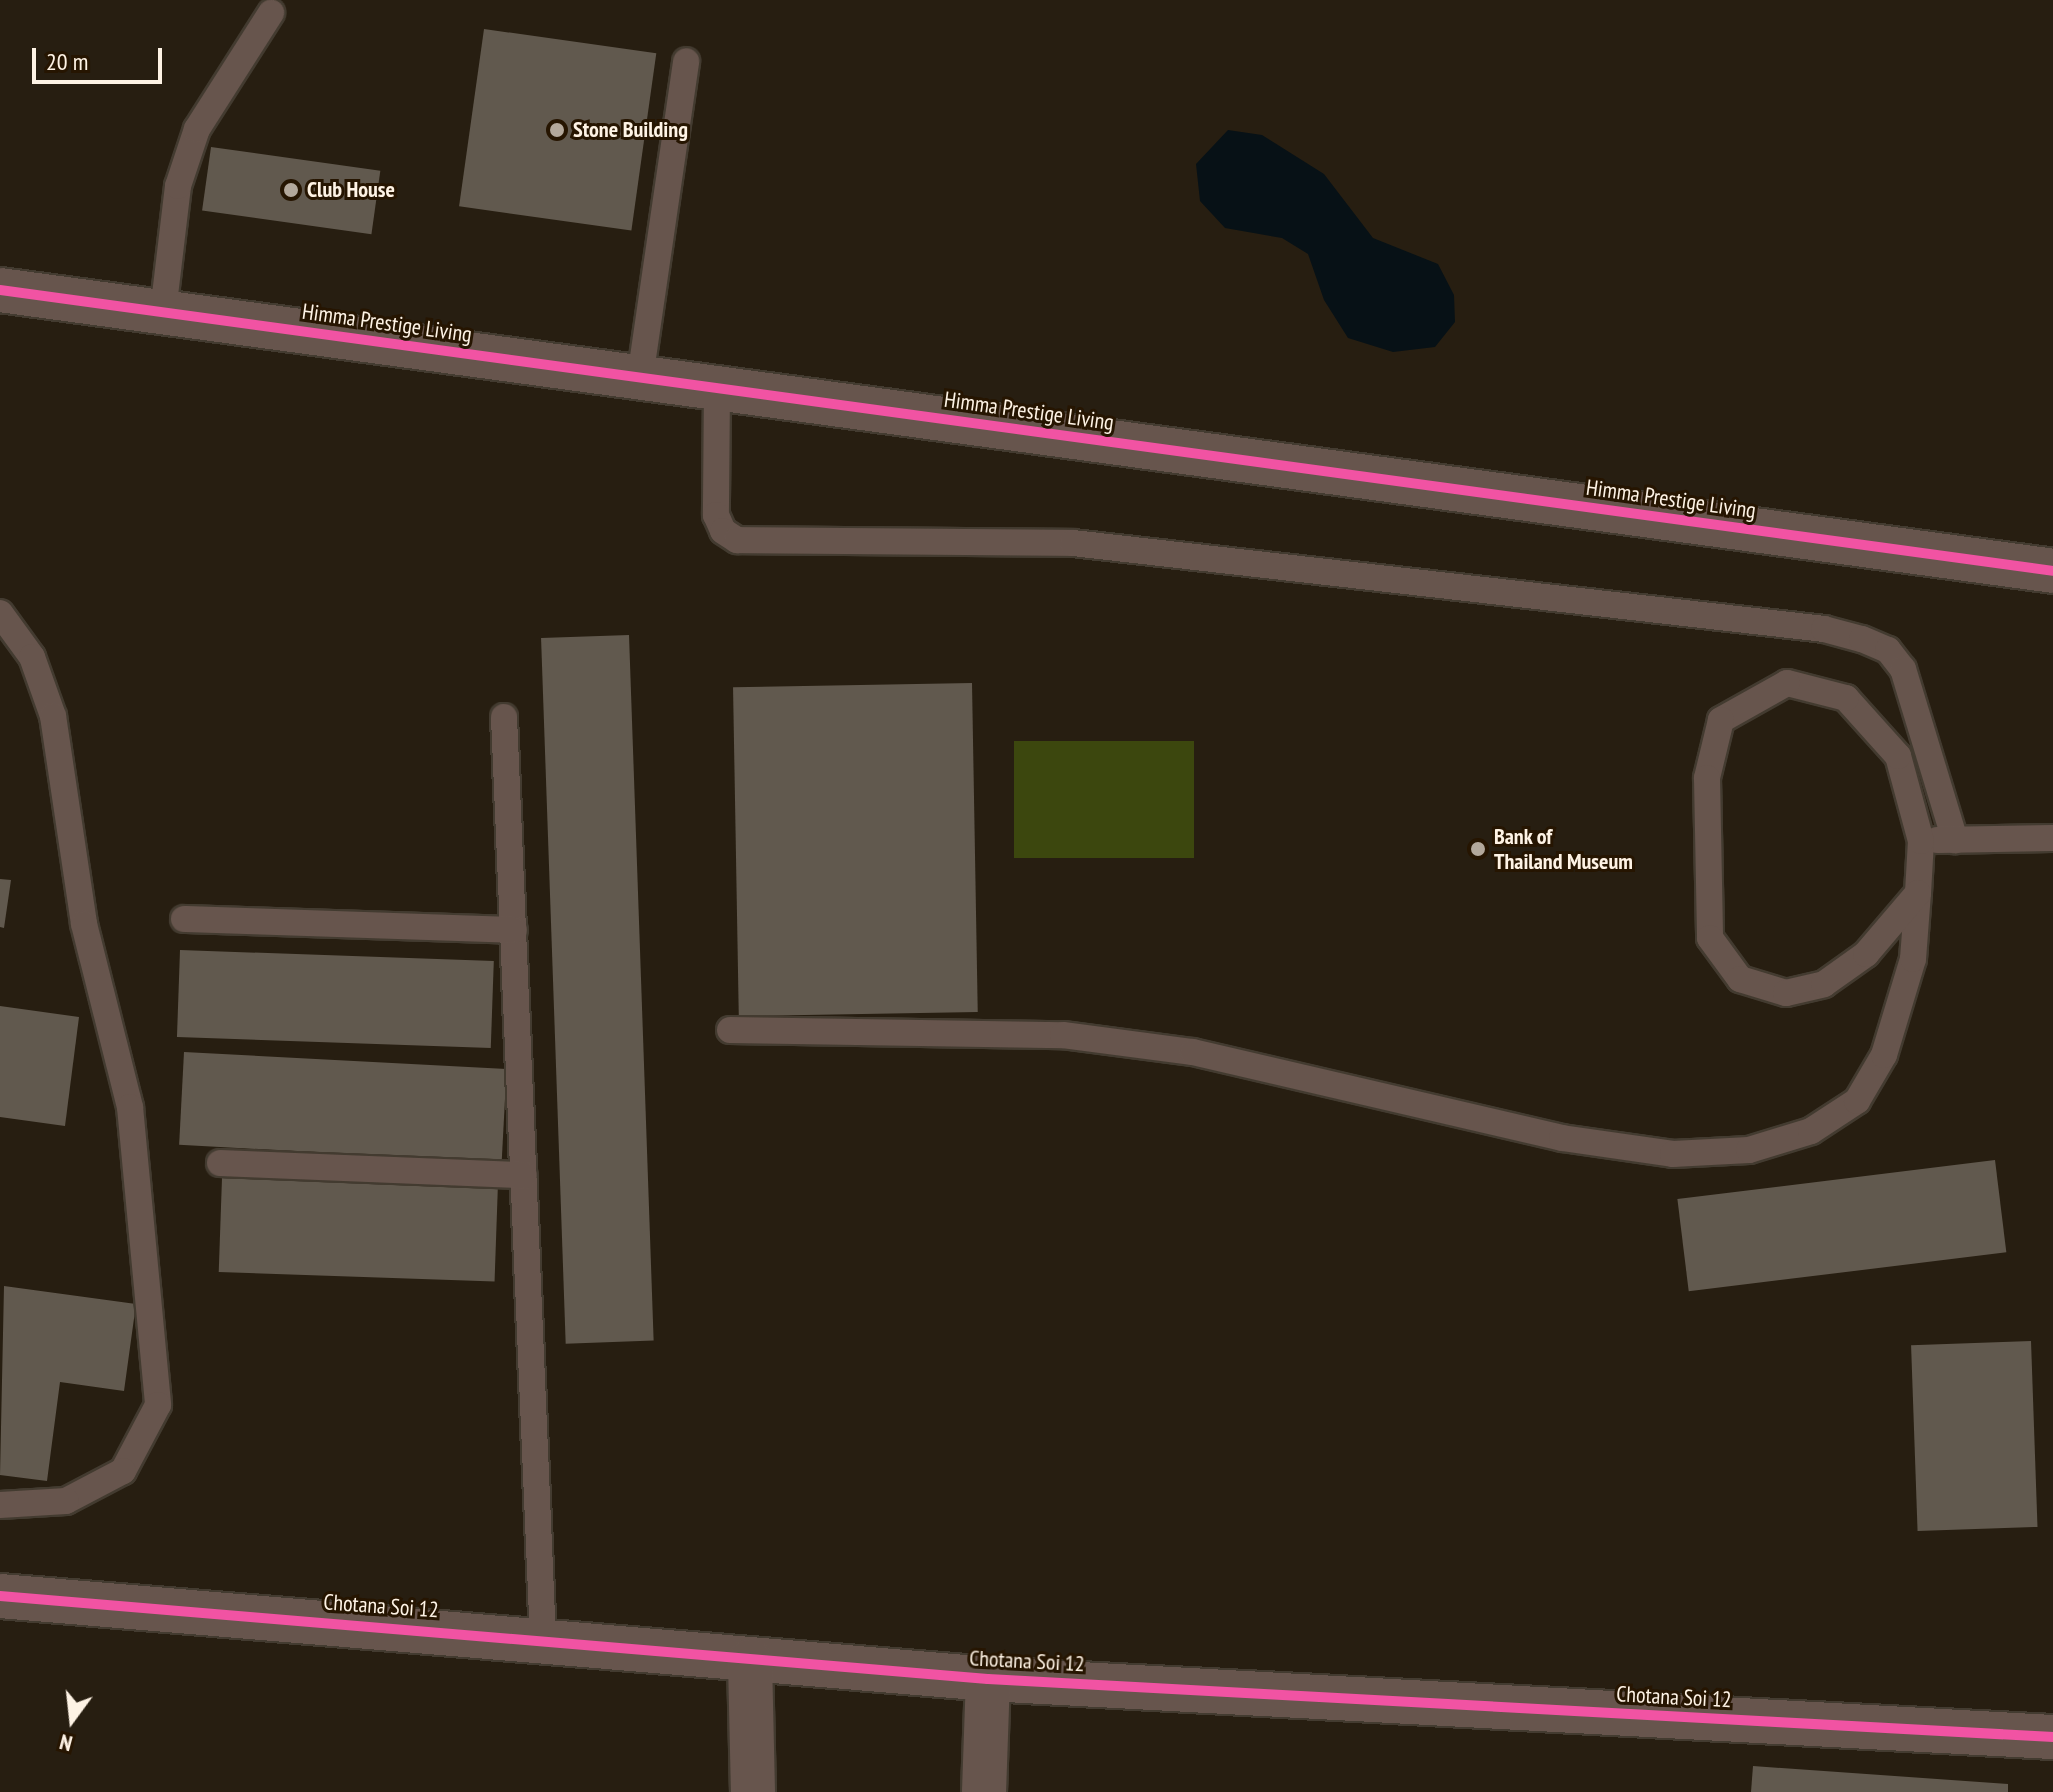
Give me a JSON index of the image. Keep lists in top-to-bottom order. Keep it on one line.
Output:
{"streets":{"street":["Himma Prestige Living","Chotana Soi 12"]},"places":["Stone Building","Club House","Bank of Thailand Museum"],"scale_bar":"20 m","north":"bottom"}
